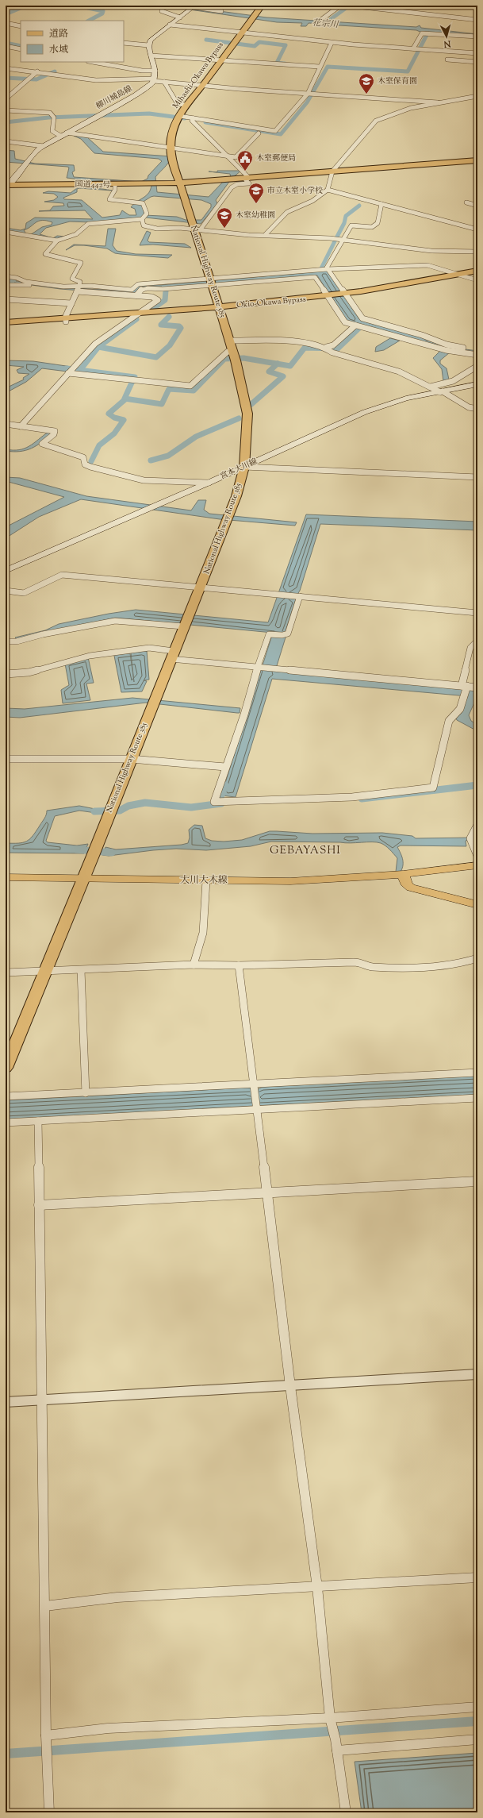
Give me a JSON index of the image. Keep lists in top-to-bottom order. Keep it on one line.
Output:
{"streets":{"highway":["Mihashi-Okawa Bypass","国道442号","National Highway Route 385","Okio-Okawa Bypass"],"main road":["柳川城島線","宮本大川線","大川大木線"]},"crossings":[["Mihashi-Okawa Bypass","国道442号"],["Mihashi-Okawa Bypass","National Highway Route 385"],["柳川城島線","国道442号"],["国道442号","National Highway Route 385"],["National Highway Route 385","Okio-Okawa Bypass"],["National Highway Route 385","宮本大川線"],["National Highway Route 385","大川大木線"]],"districts":["GEBAYASHI"],"water":["花宗川"],"places":{"school or university":["木室保育園","市立木室小学校","木室幼稚園"],"public building":["木室郵便局"]},"legend":["道路","水域"],"north":"bottom"}
